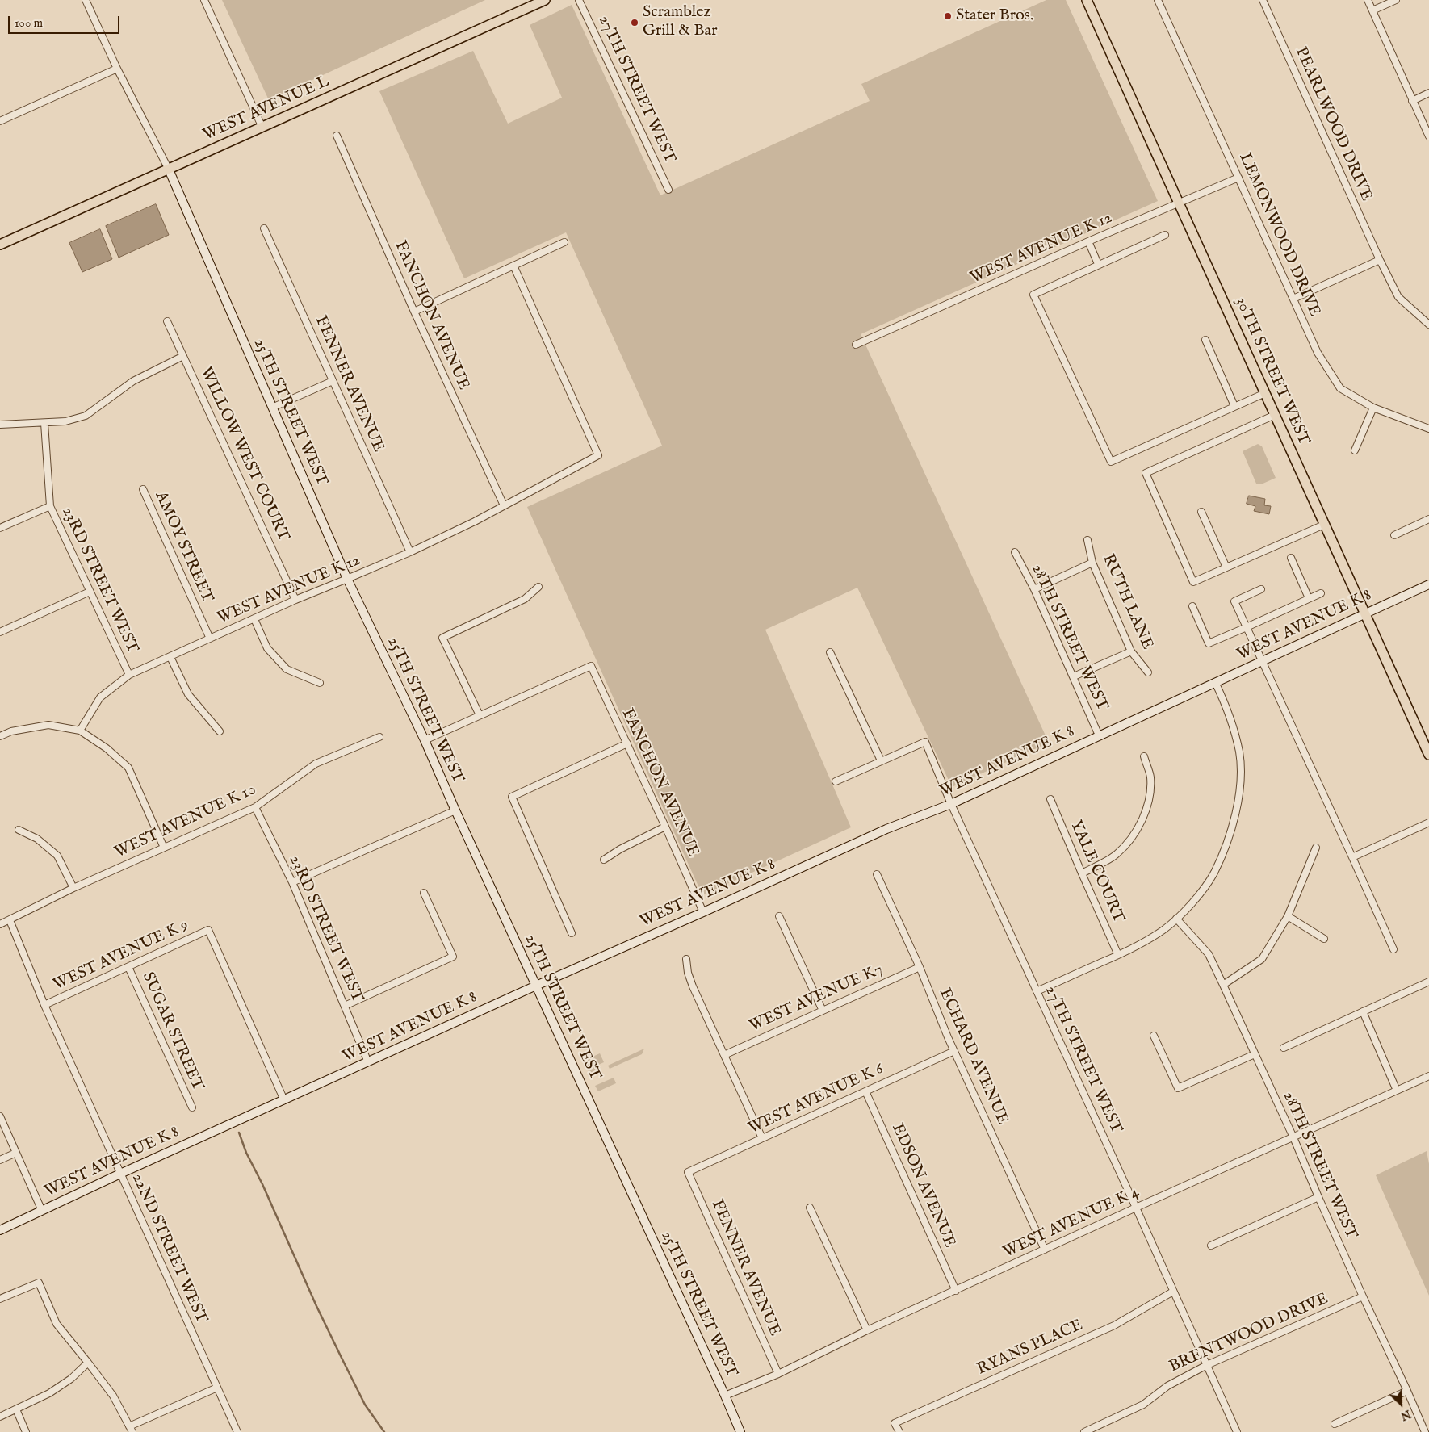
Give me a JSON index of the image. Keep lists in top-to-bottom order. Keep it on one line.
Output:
{"streets":{"main road":["WEST AVENUE L","30TH STREET WEST"],"street":["27TH STREET WEST","PEARLWOOD DRIVE","LEMONWOOD DRIVE","WEST AVENUE K 12","FANCHON AVENUE","FENNER AVENUE","25TH STREET WEST","WILLOW WEST COURT","AMOY STREET","23RD STREET WEST","RUTH LANE","WEST AVENUE K 8","28TH STREET WEST","WEST AVENUE K 10","YALE COURT","WEST AVENUE K 9","WEST AVENUE K7","SUGAR STREET","ECHARD AVENUE","WEST AVENUE K 6","EDSON AVENUE","WEST AVENUE K 4","22ND STREET WEST","BRENTWOOD DRIVE","RYANS PLACE"]},"crossings":[["27TH STREET WEST","WEST AVENUE K 8"],["27TH STREET WEST","WEST AVENUE K 4"],["27TH STREET WEST","BRENTWOOD DRIVE"],["27TH STREET WEST","RYANS PLACE"],["WEST AVENUE L","25TH STREET WEST"],["LEMONWOOD DRIVE","WEST AVENUE K 12"],["WEST AVENUE K 12","FANCHON AVENUE"],["WEST AVENUE K 12","30TH STREET WEST"],["WEST AVENUE K 12","FENNER AVENUE"],["WEST AVENUE K 12","25TH STREET WEST"],["WEST AVENUE K 12","WILLOW WEST COURT"],["WEST AVENUE K 12","AMOY STREET"],["WEST AVENUE K 12","23RD STREET WEST"],["FANCHON AVENUE","WEST AVENUE K 8"],["30TH STREET WEST","WEST AVENUE K 8"],["FENNER AVENUE","WEST AVENUE K 6"],["FENNER AVENUE","WEST AVENUE K 4"],["25TH STREET WEST","WEST AVENUE K 8"],["25TH STREET WEST","WEST AVENUE K 4"],["23RD STREET WEST","WEST AVENUE K 8"],["23RD STREET WEST","WEST AVENUE K 10"],["WEST AVENUE K 8","28TH STREET WEST"],["WEST AVENUE K 8","WEST AVENUE K 9"],["WEST AVENUE K 8","22ND STREET WEST"],["28TH STREET WEST","WEST AVENUE K 4"],["28TH STREET WEST","BRENTWOOD DRIVE"],["WEST AVENUE K 10","22ND STREET WEST"],["WEST AVENUE K 9","SUGAR STREET"],["WEST AVENUE K 9","22ND STREET WEST"],["WEST AVENUE K7","ECHARD AVENUE"],["ECHARD AVENUE","WEST AVENUE K 6"],["ECHARD AVENUE","WEST AVENUE K 4"],["WEST AVENUE K 6","EDSON AVENUE"],["EDSON AVENUE","WEST AVENUE K 4"]],"places":["Stater Bros.","Scramblez Grill & Bar"],"scale_bar":"100 m","north":"bottom right"}
